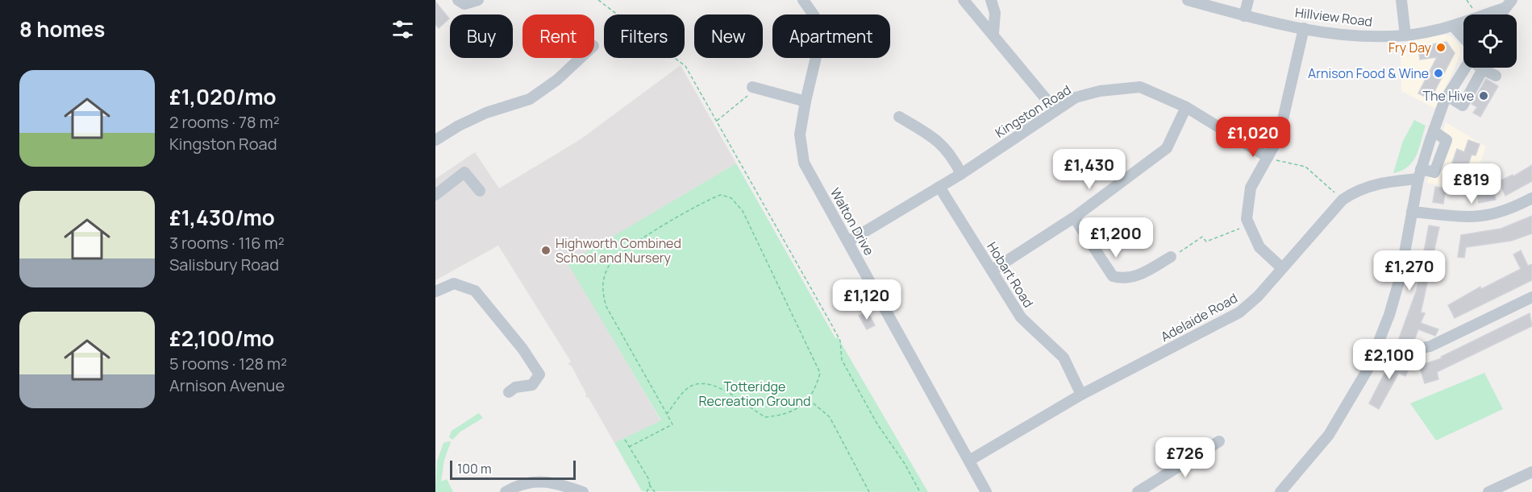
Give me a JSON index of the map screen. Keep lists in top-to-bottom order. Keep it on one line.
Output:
{"streets":{"street":["Hillview Road","Kingston Road","Walton Drive","Hobart Road","Adelaide Road"]},"crossings":[["Kingston Road","Walton Drive"],["Kingston Road","Hobart Road"],["Walton Drive","Adelaide Road"],["Hobart Road","Adelaide Road"]],"parks":["Totteridge Recreation Ground"],"places":["Fry Day","Arnison Food & Wine","The Hive","Highworth Combined School and Nursery"],"scale_bar":"100 m","page":{"heading":"8 homes","chip":["Buy","Rent","Filters","New","Apartment"],"list":[{"name":"£1,020/mo","note":"2 rooms · 78 m² · Kingston Road"},{"name":"£1,430/mo","note":"3 rooms · 116 m² · Salisbury Road"},{"name":"£2,100/mo","note":"5 rooms · 128 m² · Arnison Avenue"}],"price":["£1,020","£1,430","£819","£1,200","£1,270","£1,120","£2,100","£726"],"scale":"100 m"}}
